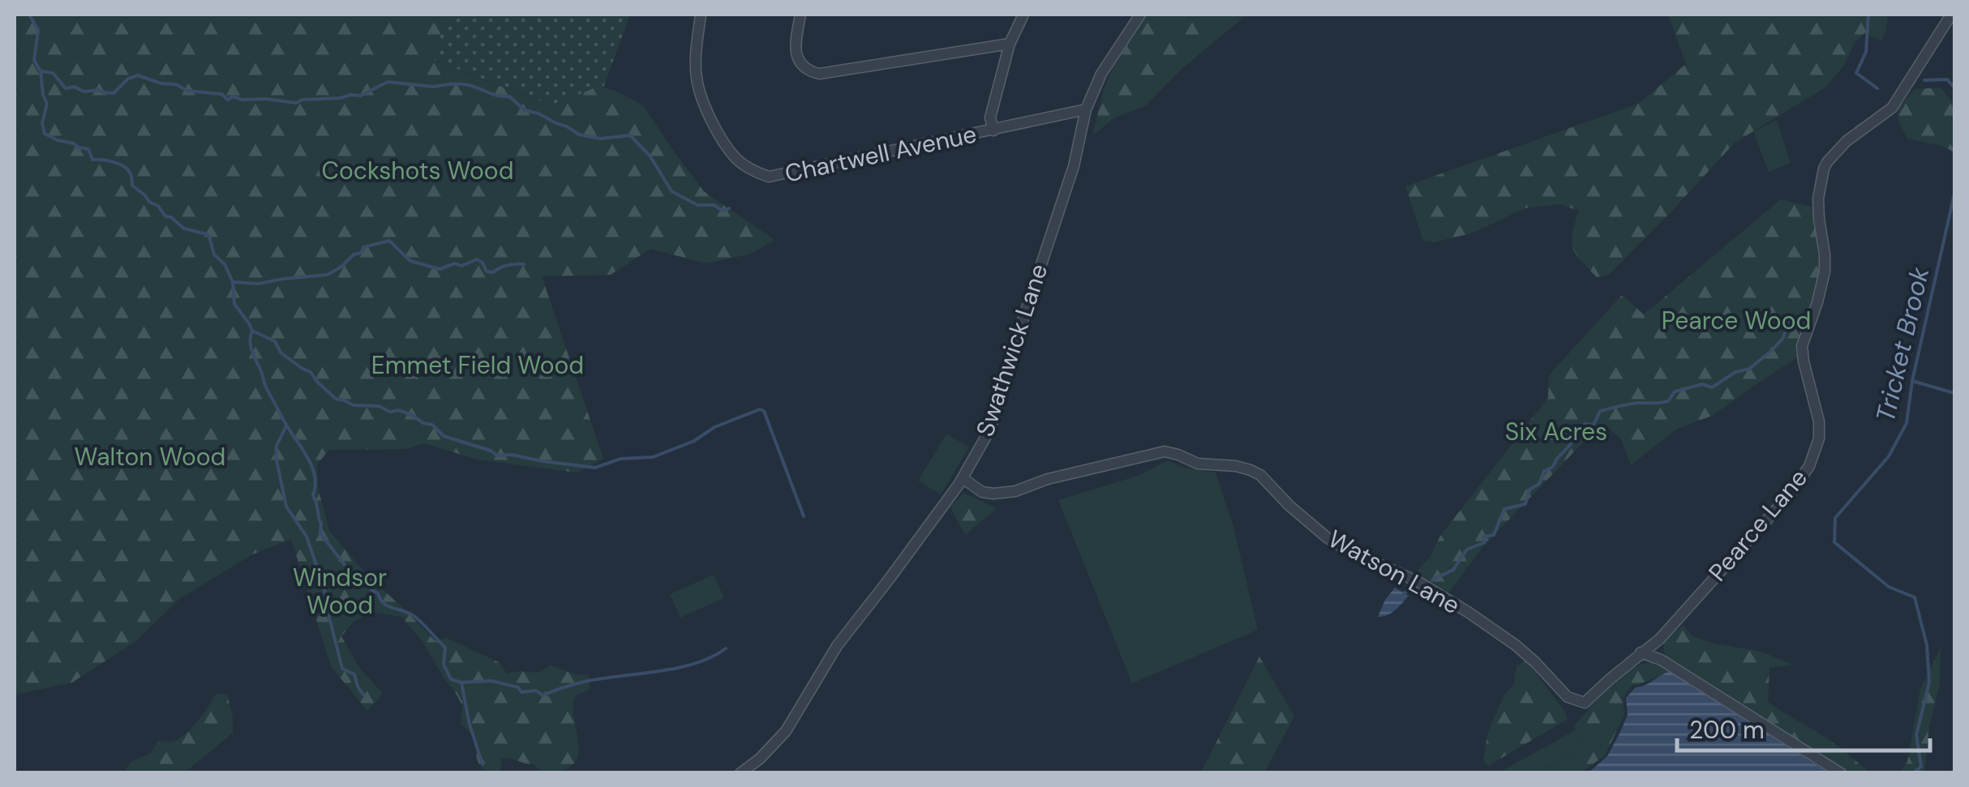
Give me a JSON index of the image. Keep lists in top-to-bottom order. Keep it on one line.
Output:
{"streets":{"street":["Chartwell Avenue","Swathwick Lane","Pearce Lane","Watson Lane"]},"crossings":[["Chartwell Avenue","Swathwick Lane"],["Swathwick Lane","Watson Lane"],["Pearce Lane","Watson Lane"]],"water":["Tricket Brook"],"parks":["Cockshots Wood","Pearce Wood","Emmet Field Wood","Six Acres","Walton Wood","Windsor Wood"],"scale_bar":"200 m"}
